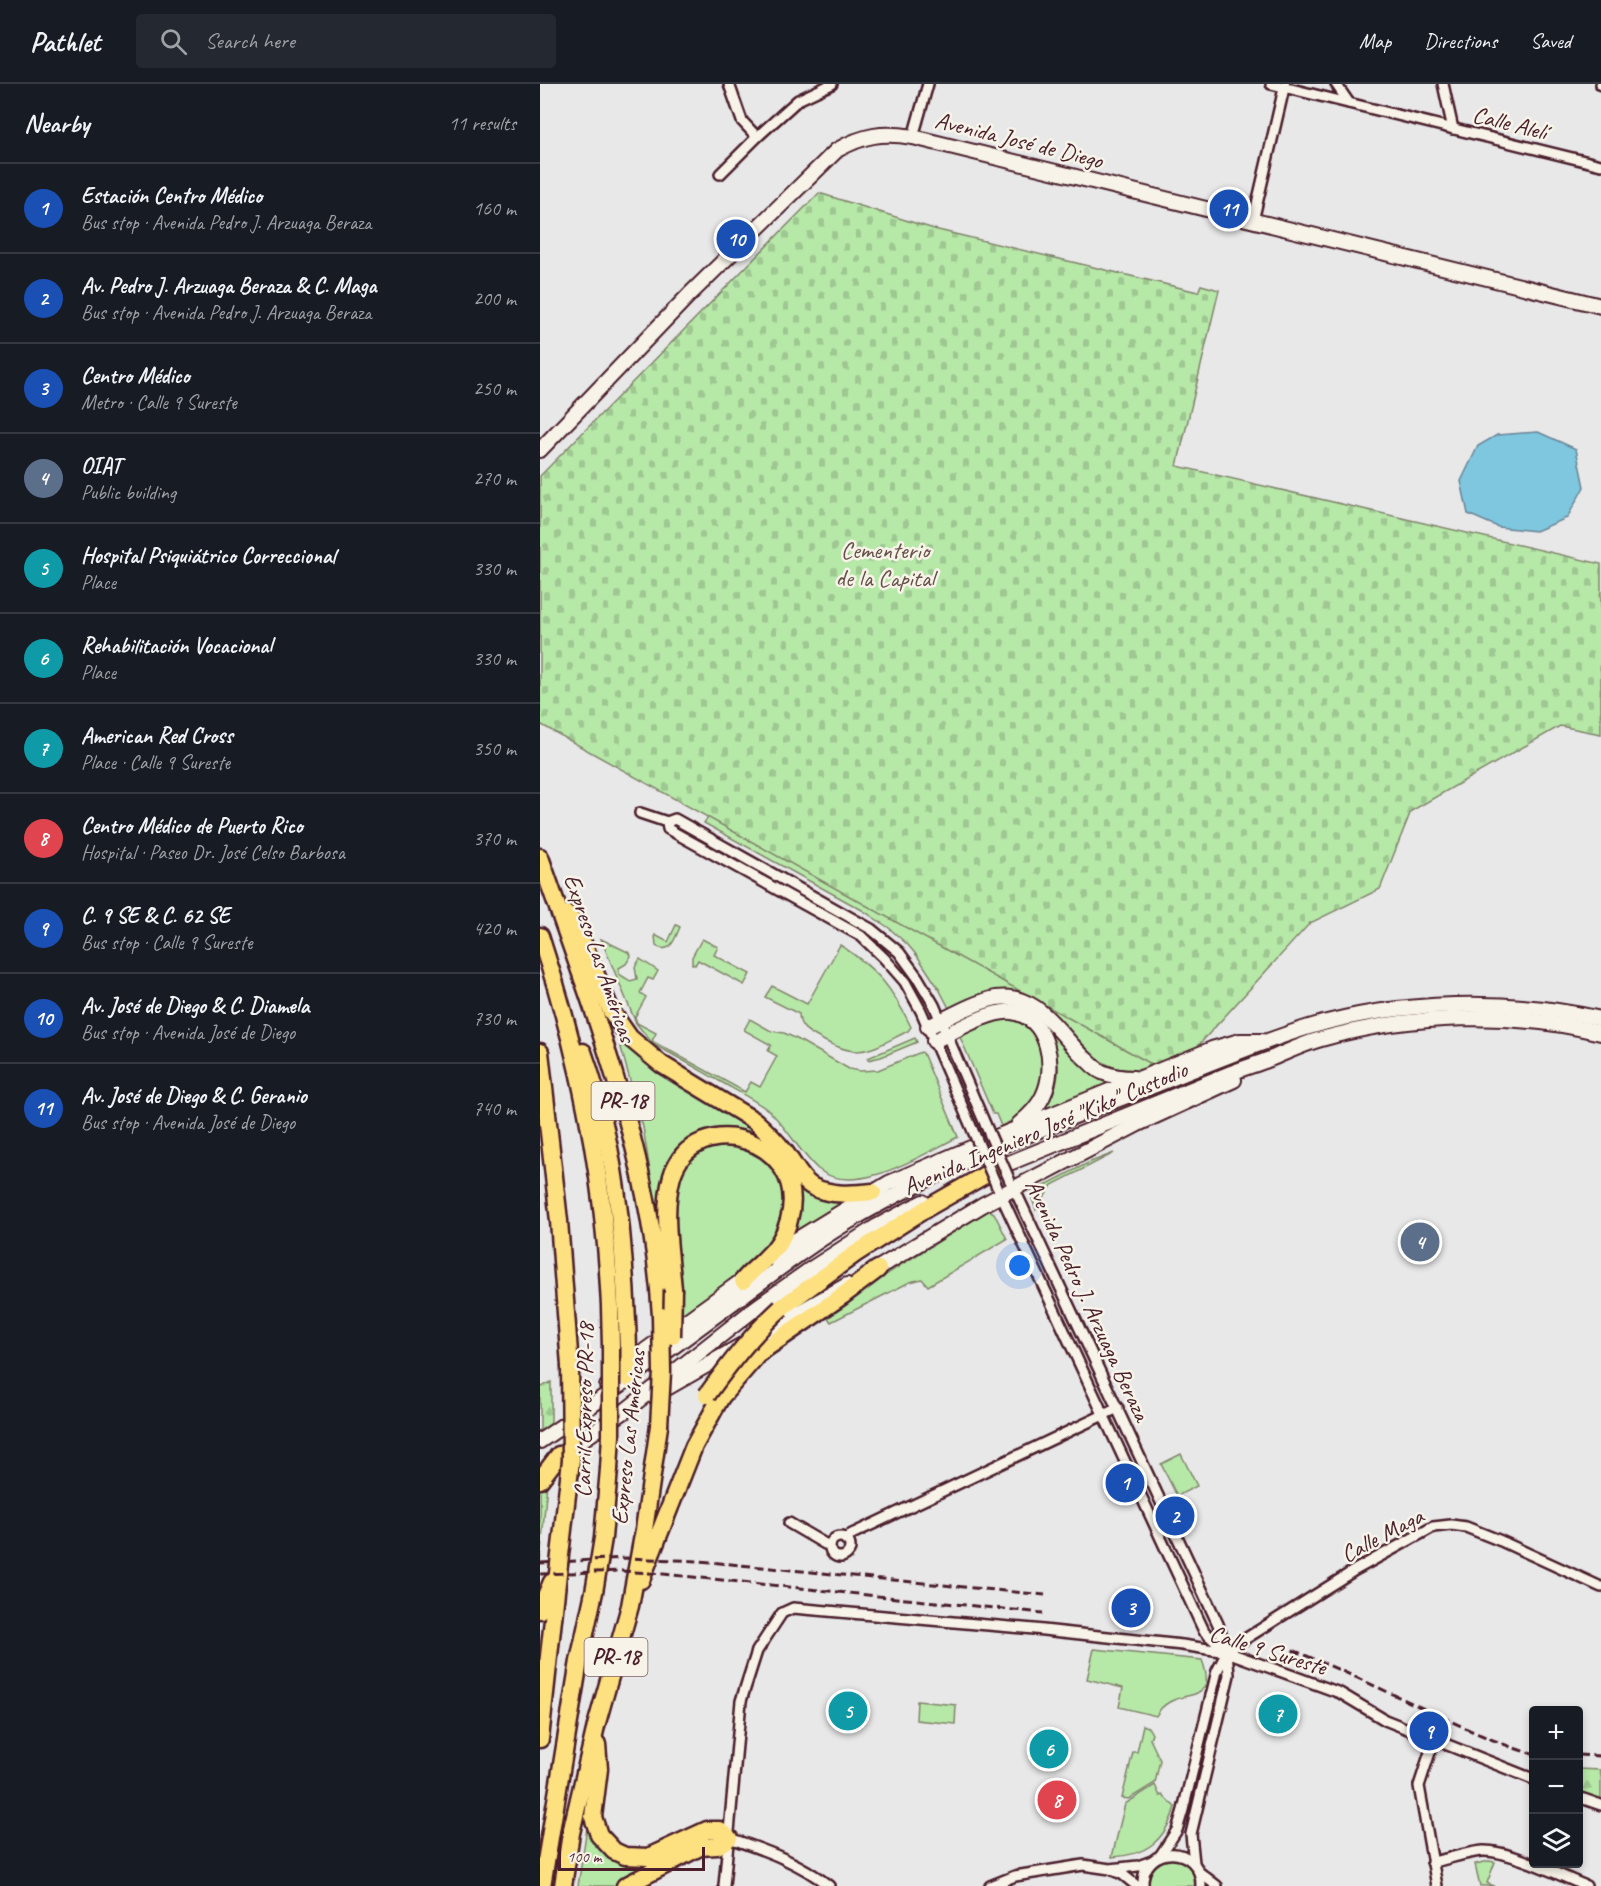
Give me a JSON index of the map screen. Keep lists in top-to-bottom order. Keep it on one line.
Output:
{"streets":{"highway":["Expreso Las Américas","PR-18","Carril Expreso PR-18"],"main road":["Avenida José de Diego","Avenida Ingeniero José \"Kiko\" Custodio"],"street":["Calle Alelí","Avenida Pedro J. Arzuaga Beraza","Calle Maga","Calle 9 Sureste"]},"crossings":[["Avenida Pedro J. Arzuaga Beraza","Calle Maga"],["Avenida Pedro J. Arzuaga Beraza","Calle 9 Sureste"],["Calle Maga","Calle 9 Sureste"]],"parks":["Cementerio de la Capital"],"scale_bar":"100 m","page":{"header":"Pathlet","search":"Search here","nav":["Map","Directions","Saved"],"heading":["Nearby","11 results"],"list":[{"mark":"1","name":"Estación Centro Médico","note":"Bus stop · Avenida Pedro J. Arzuaga Beraza","value":"160 m"},{"mark":"2","name":"Av. Pedro J. Arzuaga Beraza & C. Maga","note":"Bus stop · Avenida Pedro J. Arzuaga Beraza","value":"200 m"},{"mark":"3","name":"Centro Médico","note":"Metro · Calle 9 Sureste","value":"250 m"},{"mark":"4","name":"OIAT","note":"Public building","value":"270 m"},{"mark":"5","name":"Hospital Psiquiátrico Correccional","note":"Place","value":"330 m"},{"mark":"6","name":"Rehabilitación Vocacional","note":"Place","value":"330 m"},{"mark":"7","name":"American Red Cross","note":"Place · Calle 9 Sureste","value":"350 m"},{"mark":"8","name":"Centro Médico de Puerto Rico","note":"Hospital · Paseo Dr. José Celso Barbosa","value":"370 m"},{"mark":"9","name":"C. 9 SE & C. 62 SE","note":"Bus stop · Calle 9 Sureste","value":"420 m"},{"mark":"10","name":"Av. José de Diego & C. Diamela","note":"Bus stop · Avenida José de Diego","value":"730 m"},{"mark":"11","name":"Av. José de Diego & C. Geranio","note":"Bus stop · Avenida José de Diego","value":"740 m"}],"pins":["11","10","4","1","2","3","5","7","9","6","8"],"map_buttons":["+","−"],"scale":"100 m"}}
